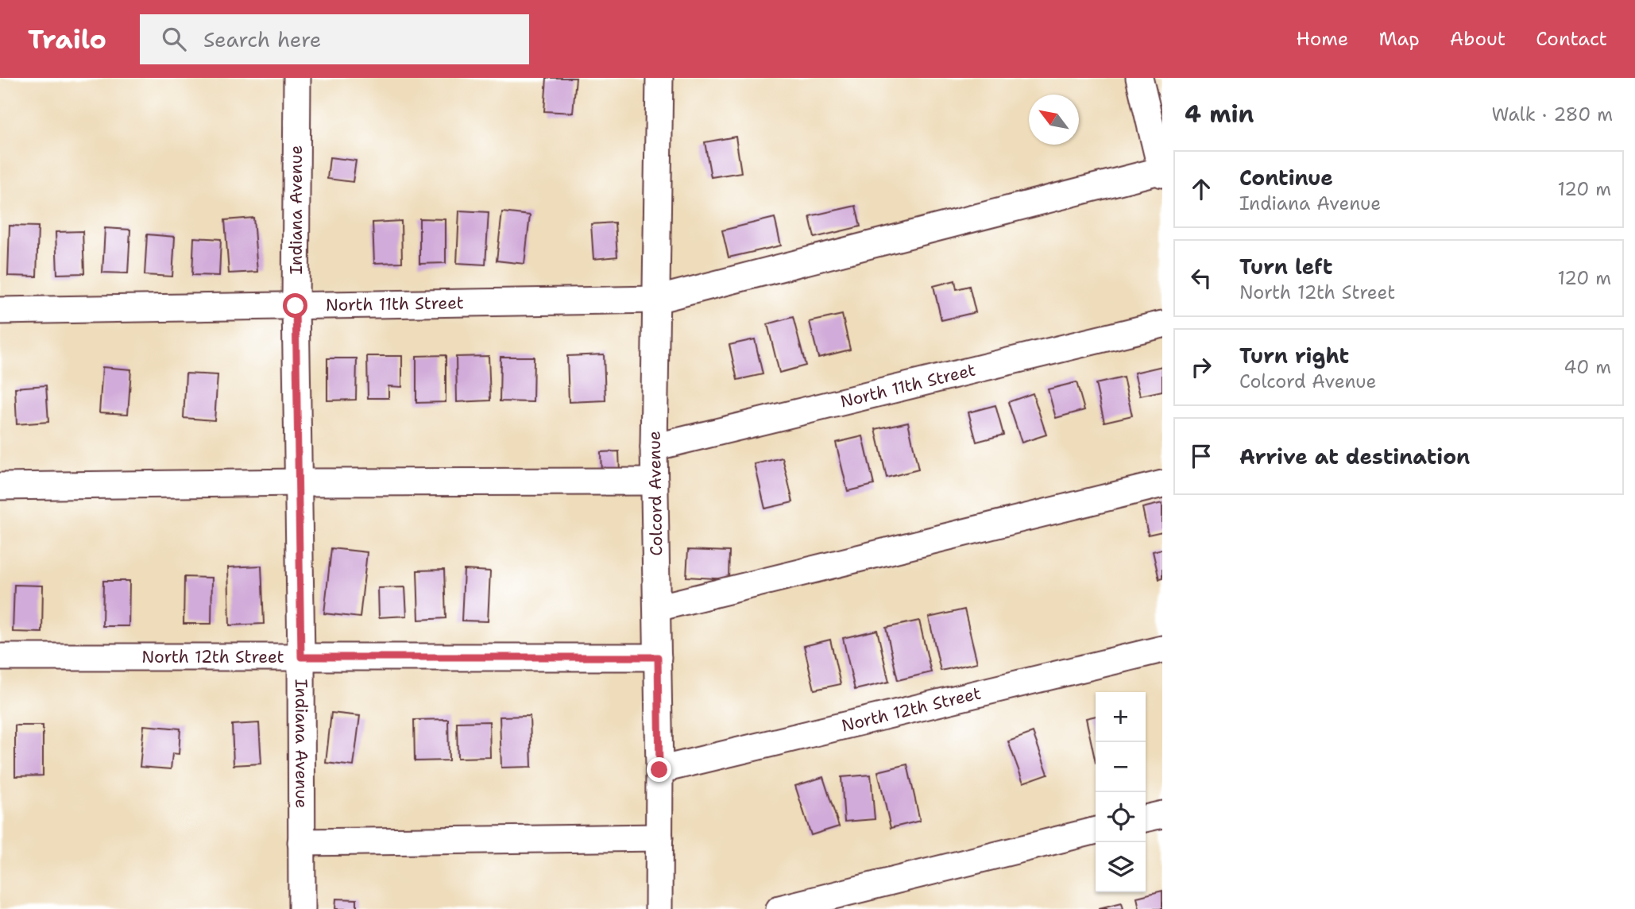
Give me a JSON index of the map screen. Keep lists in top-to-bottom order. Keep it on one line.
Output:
{"streets":{"street":["Indiana Avenue","North 11th Street","Colcord Avenue","North 12th Street"]},"crossings":[["Indiana Avenue","North 11th Street"],["Indiana Avenue","North 12th Street"],["North 11th Street","Colcord Avenue"],["Colcord Avenue","North 12th Street"]],"north":"top left","page":{"header":"Trailo","search":"Search here","nav":["Home","Map","About","Contact"],"heading":["4 min","Walk · 280 m"],"list":[["Continue","Indiana Avenue","120 m"],["Turn left","North 12th Street","120 m"],["Turn right","Colcord Avenue","40 m"],"Arrive at destination"],"map_buttons":["+","−"]}}
